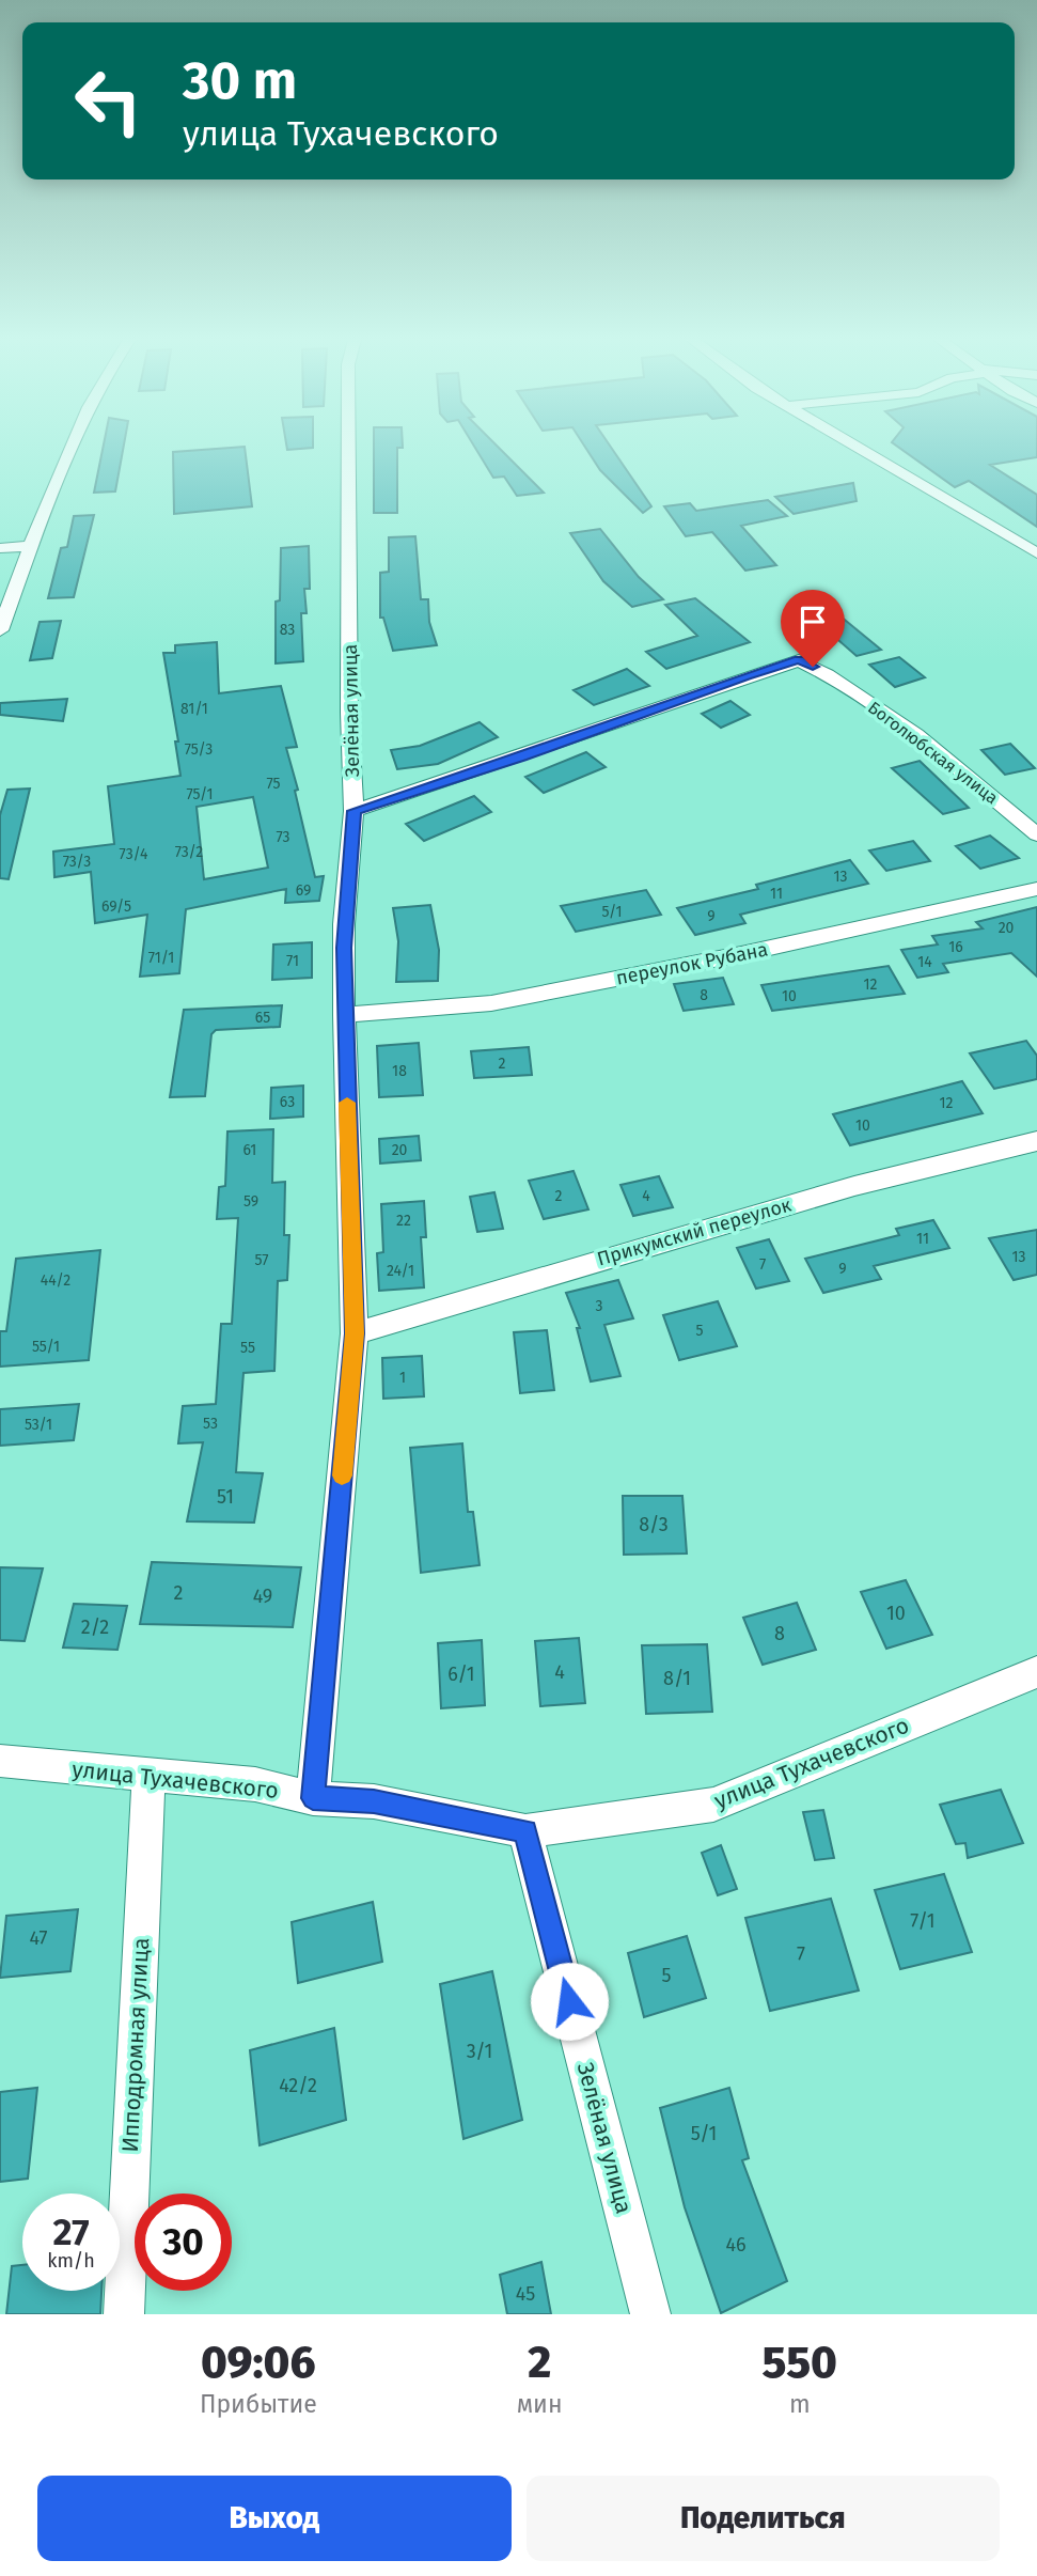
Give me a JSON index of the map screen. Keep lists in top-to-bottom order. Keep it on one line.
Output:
{"streets":{"street":["Зелёная улица","Боголюбская улица","переулок Рубана","Прикумский переулок","улица Тухачевского","Ипподромная улица"]},"crossings":[["Зелёная улица","Боголюбская улица"],["Зелёная улица","переулок Рубана"],["Зелёная улица","Прикумский переулок"],["Зелёная улица","улица Тухачевского"],["улица Тухачевского","Ипподромная улица"]],"house_numbers":["83","81/1","75/3","75","75/1","73","73/2","73/4","73/3","13","69","11","69/5","5/1","9","20","16","71/1","71","14","12","8","10","65","2","18","63","12","10","61","20","2","4","59","22","11","13","57","7","9","24/1","44/2","3","5","55/1","55","1","53","53/1","51","8/3","2","49","10","2/2","8","4","6/1","8/1","7/1","47","7","5","3/1","42/2","5/1","46","45"],"page":{"turn":["30 m","улица Тухачевского"],"speed":"27 km/h","limit":"30","eta":["09:06","Прибытие","2","мин","550","m"],"buttons":["Выход","Поделиться"]}}
